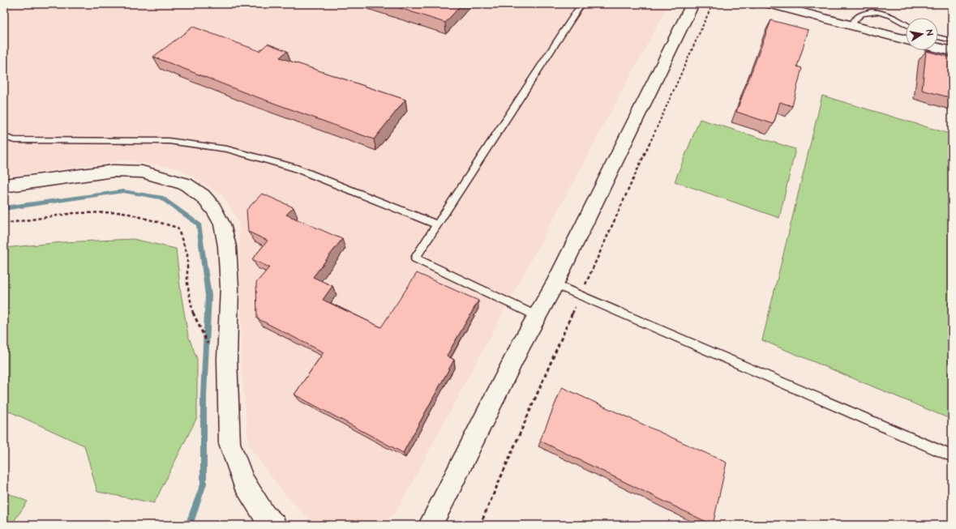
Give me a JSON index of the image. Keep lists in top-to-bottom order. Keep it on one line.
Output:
{"north":"right"}
